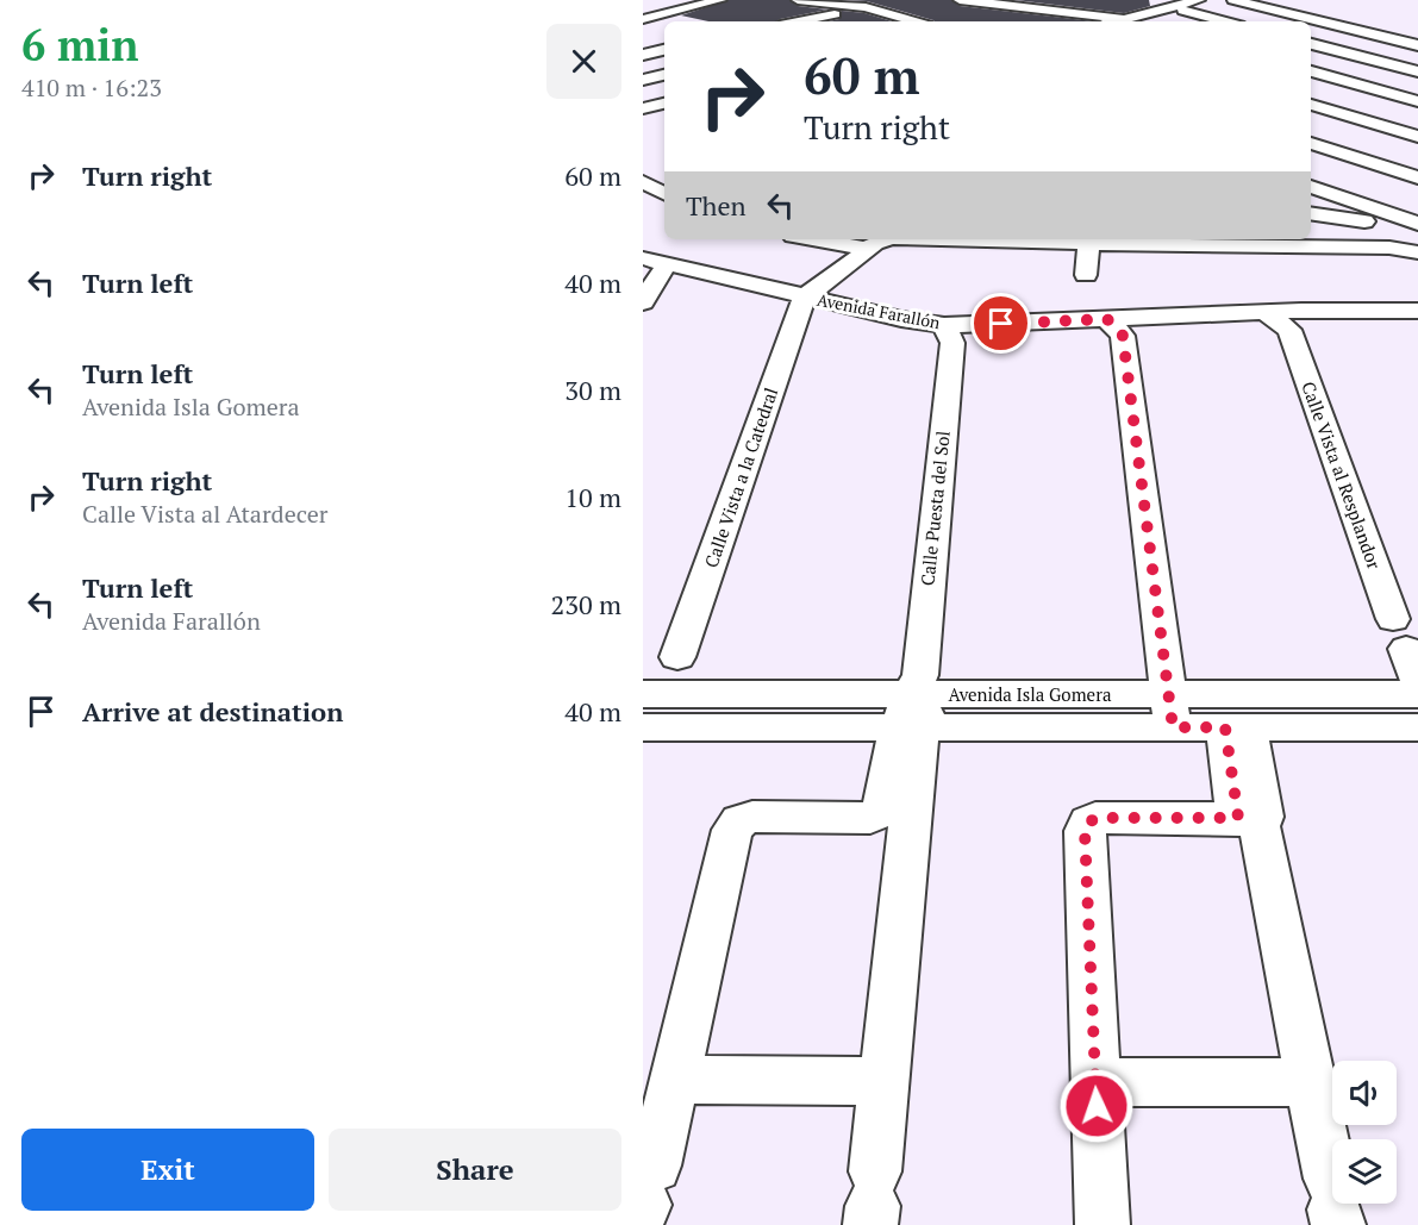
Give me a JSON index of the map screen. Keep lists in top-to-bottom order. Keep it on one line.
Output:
{"streets":{"street":["Avenida Farallón","Calle Vista al Resplandor","Calle Vista a la Catedral","Calle Puesta del Sol","Avenida Isla Gomera"]},"crossings":[["Avenida Farallón","Calle Vista al Resplandor"],["Avenida Farallón","Calle Vista a la Catedral"],["Avenida Farallón","Calle Puesta del Sol"],["Calle Puesta del Sol","Avenida Isla Gomera"]],"page":{"heading":["6 min","410 m · 16:23"],"turn":["60 m","Turn right"],"list":[{"name":"Turn right","value":"60 m"},{"name":"Turn left","value":"40 m"},{"name":"Turn left","note":"Avenida Isla Gomera","value":"30 m"},{"name":"Turn right","note":"Calle Vista al Atardecer","value":"10 m"},{"name":"Turn left","note":"Avenida Farallón","value":"230 m"},{"name":"Arrive at destination","value":"40 m"}],"then":"Then","buttons":["Exit","Share"]}}
